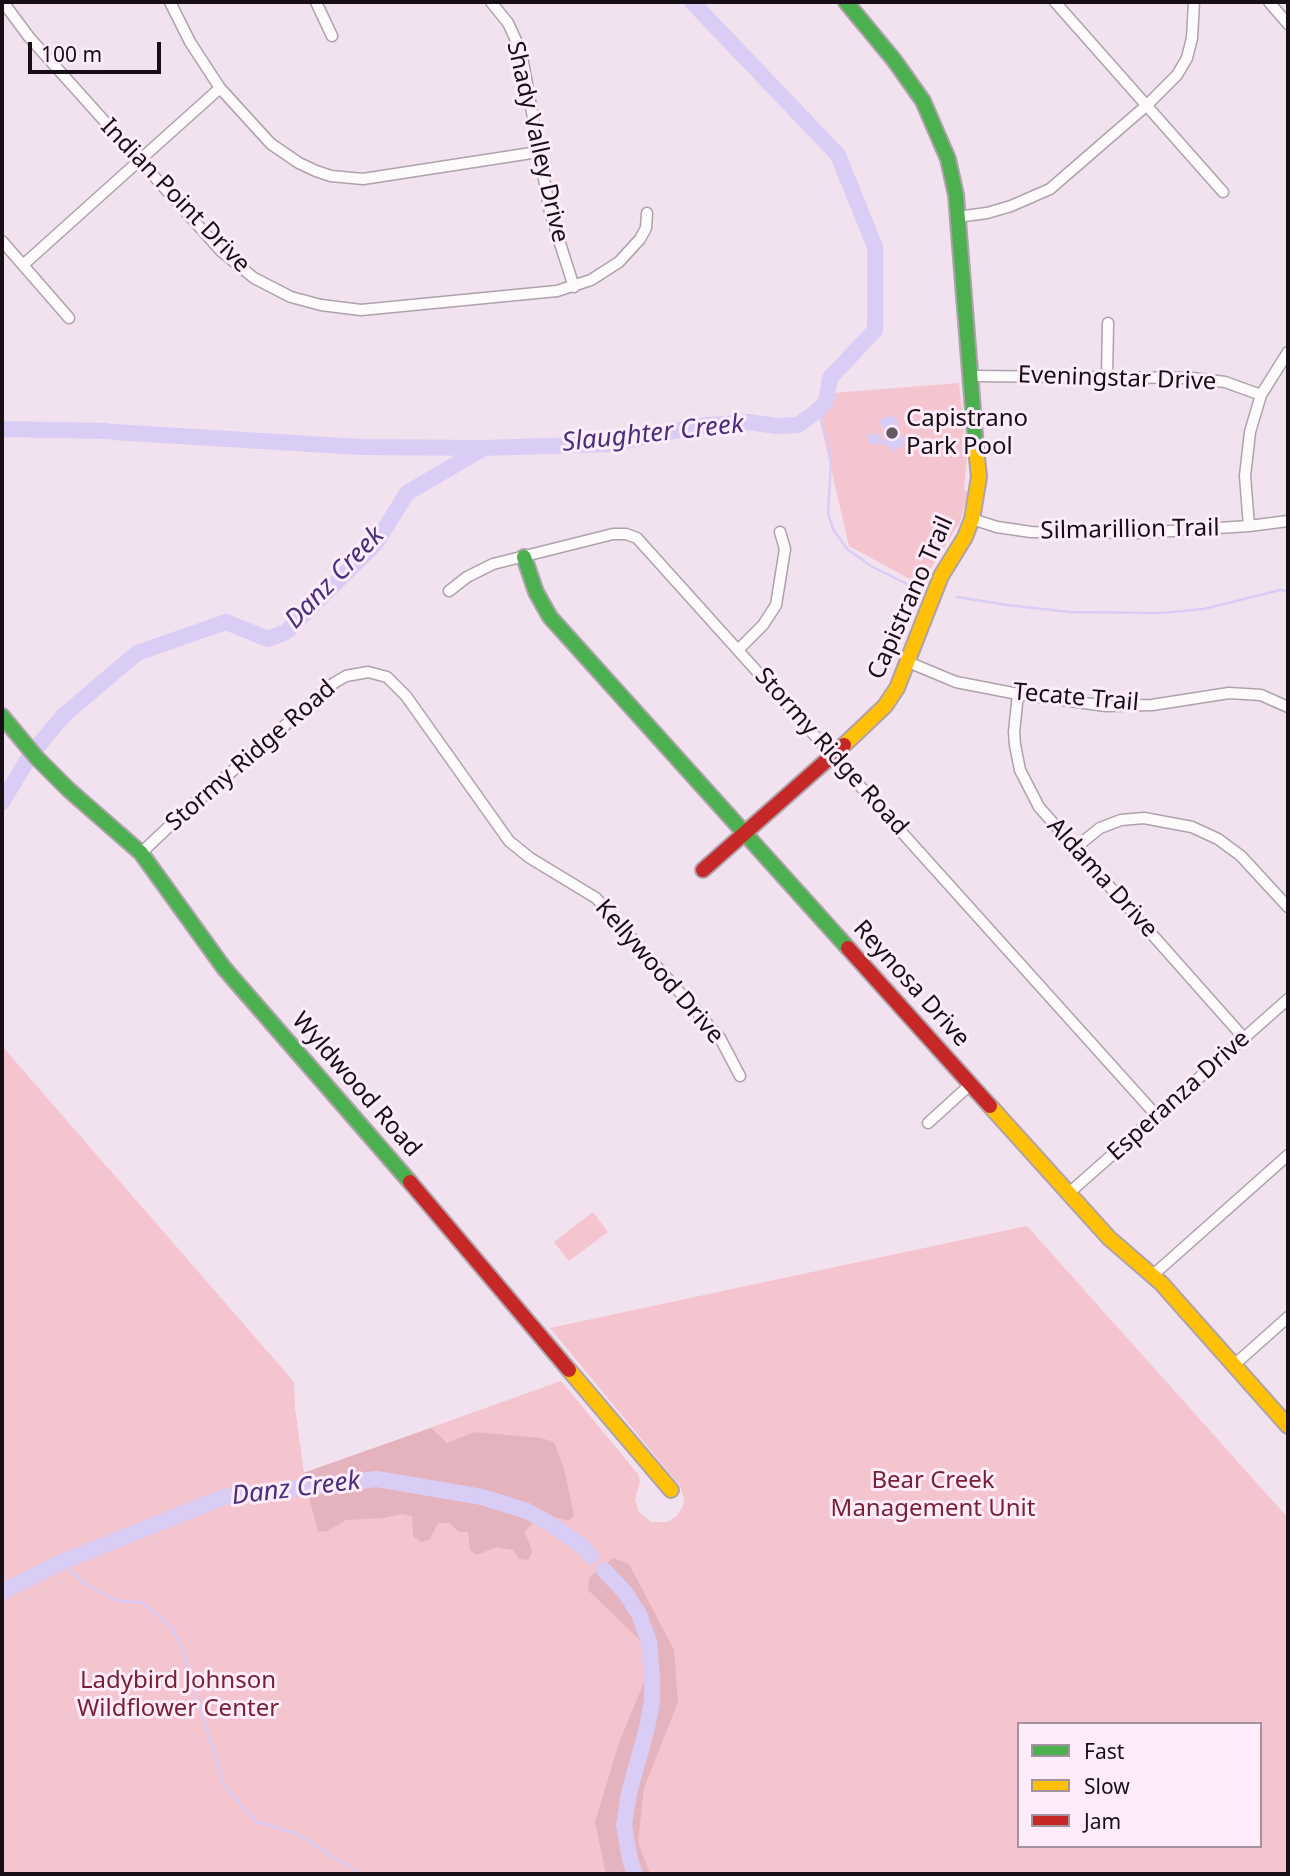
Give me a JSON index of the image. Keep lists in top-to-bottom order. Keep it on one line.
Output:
{"streets":{"street":["Shady Valley Drive","Indian Point Drive","Eveningstar Drive","Silmarillion Trail","Capistrano Trail","Tecate Trail","Stormy Ridge Road","Aldama Drive","Kellywood Drive","Reynosa Drive","Wyldwood Road","Esperanza Drive"]},"crossings":[["Shady Valley Drive","Indian Point Drive"],["Eveningstar Drive","Capistrano Trail"],["Silmarillion Trail","Capistrano Trail"],["Capistrano Trail","Tecate Trail"],["Capistrano Trail","Stormy Ridge Road"],["Capistrano Trail","Reynosa Drive"],["Tecate Trail","Aldama Drive"],["Stormy Ridge Road","Kellywood Drive"],["Stormy Ridge Road","Reynosa Drive"],["Stormy Ridge Road","Wyldwood Road"],["Stormy Ridge Road","Esperanza Drive"],["Aldama Drive","Esperanza Drive"],["Reynosa Drive","Esperanza Drive"]],"water":["Slaughter Creek","Danz Creek"],"parks":["Bear Creek Management Unit","Ladybird Johnson Wildflower Center"],"places":["Capistrano Park Pool"],"legend":["Fast","Slow","Jam"],"scale_bar":"100 m"}
